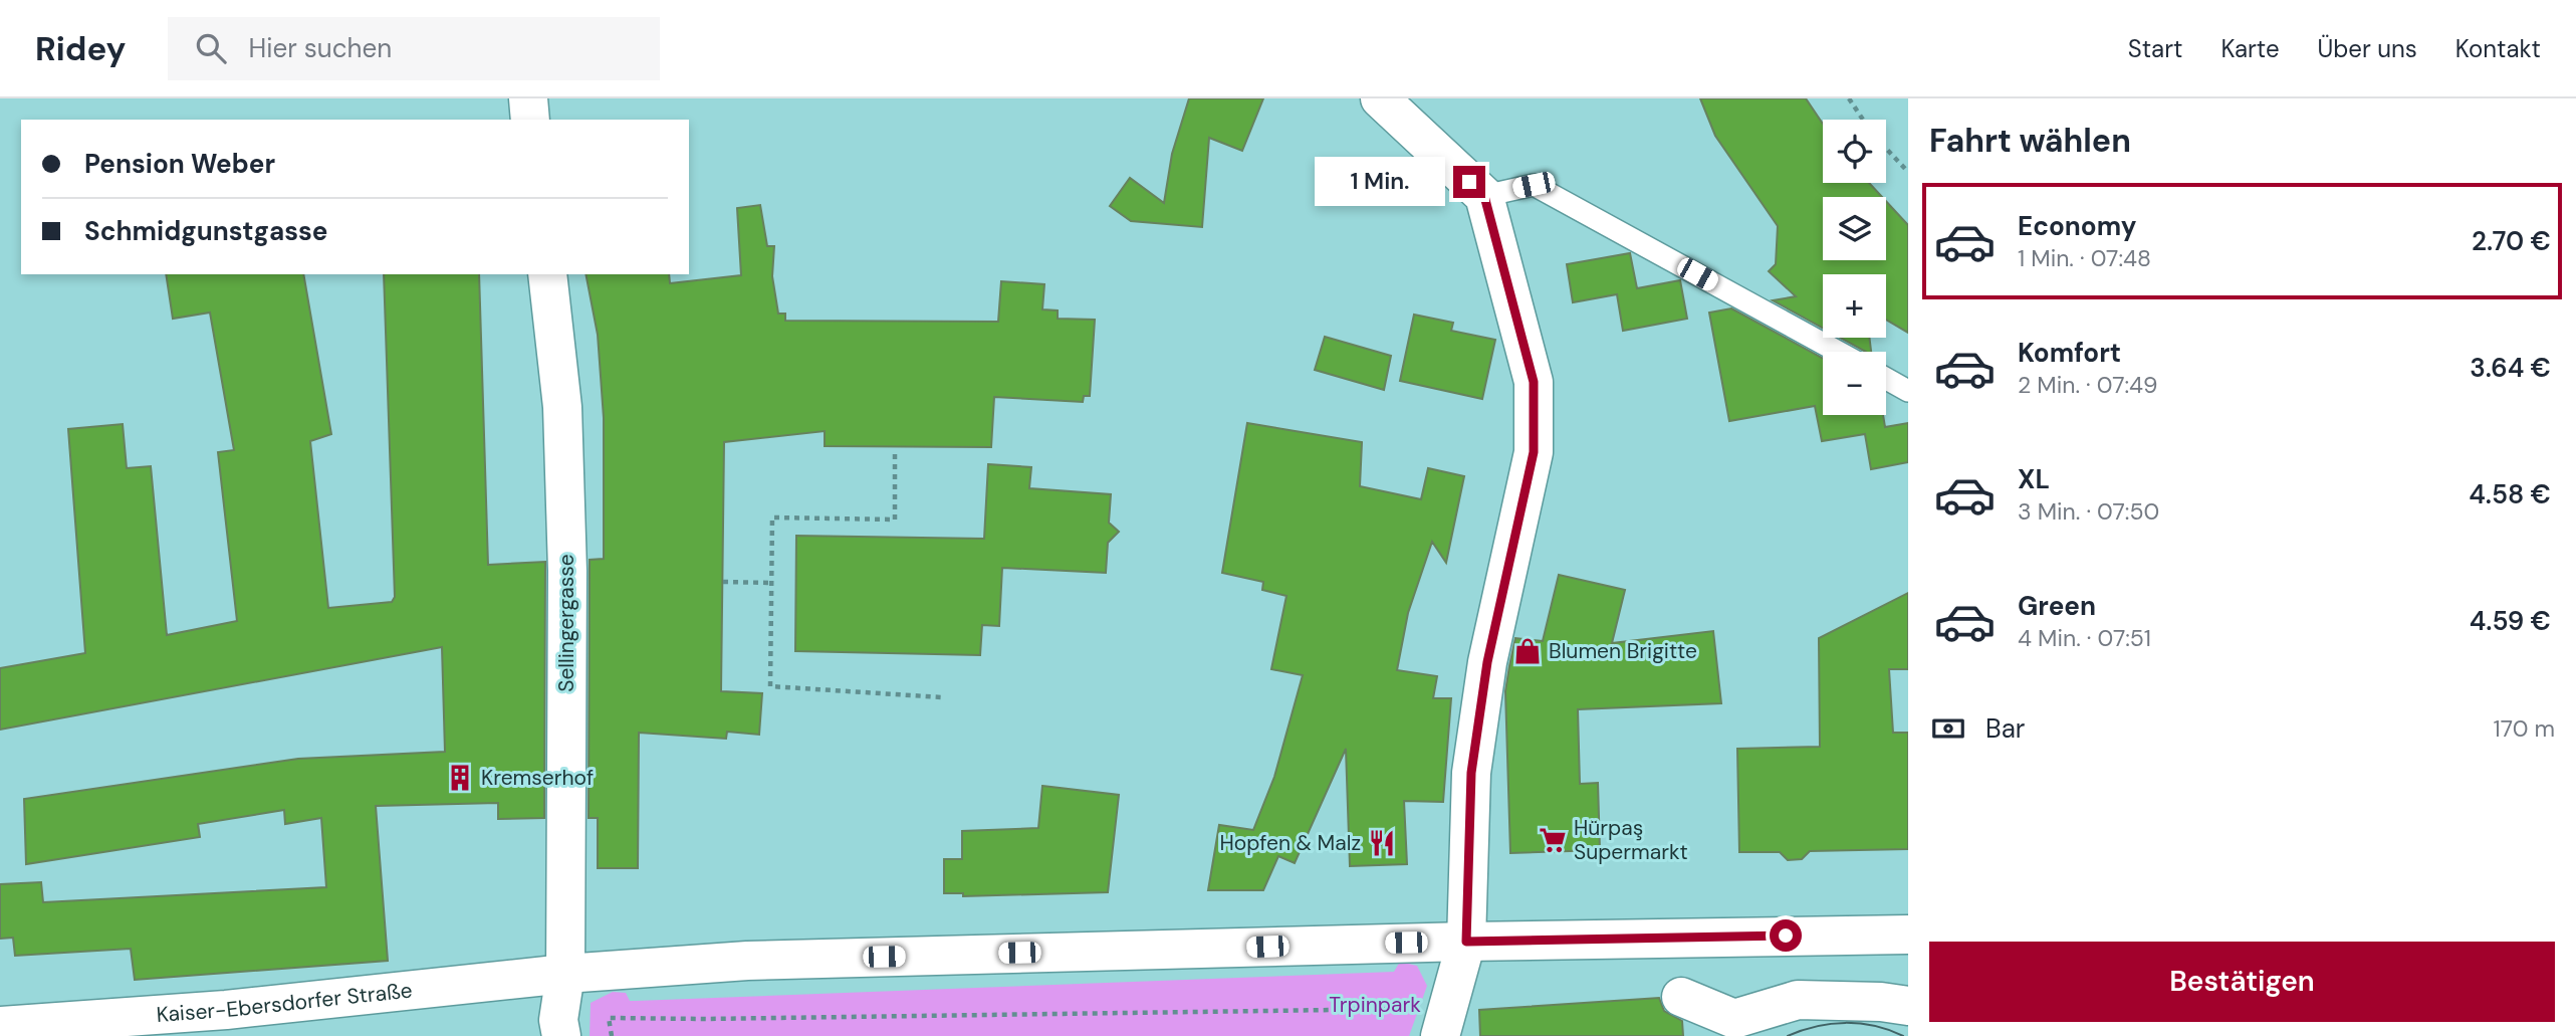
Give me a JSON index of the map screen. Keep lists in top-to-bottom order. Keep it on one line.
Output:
{"streets":{"street":["Sellingergasse","Kaiser-Ebersdorfer Straße"]},"crossings":[["Sellingergasse","Kaiser-Ebersdorfer Straße"]],"parks":["Trpinpark"],"places":{"shop":["Blumen Brigitte"],"building":["Kremserhof"],"supermarket":["Hürpaş Supermarkt"],"restaurant":["Hopfen & Malz"]},"page":{"header":"Ridey","search":"Hier suchen","nav":["Start","Karte","Über uns","Kontakt"],"heading":"Fahrt wählen","map_buttons":["+","−"],"banner":["Pension Weber","Schmidgunstgasse"],"bubble":"1 Min.","list":[{"name":"Economy","note":"1 Min. · 07:48","value":"2.70 €"},{"name":"Komfort","note":"2 Min. · 07:49","value":"3.64 €"},{"name":"XL","note":"3 Min. · 07:50","value":"4.58 €"},{"name":"Green","note":"4 Min. · 07:51","value":"4.59 €"}],"pay":["Bar","170 m"],"buttons":"Bestätigen"}}
